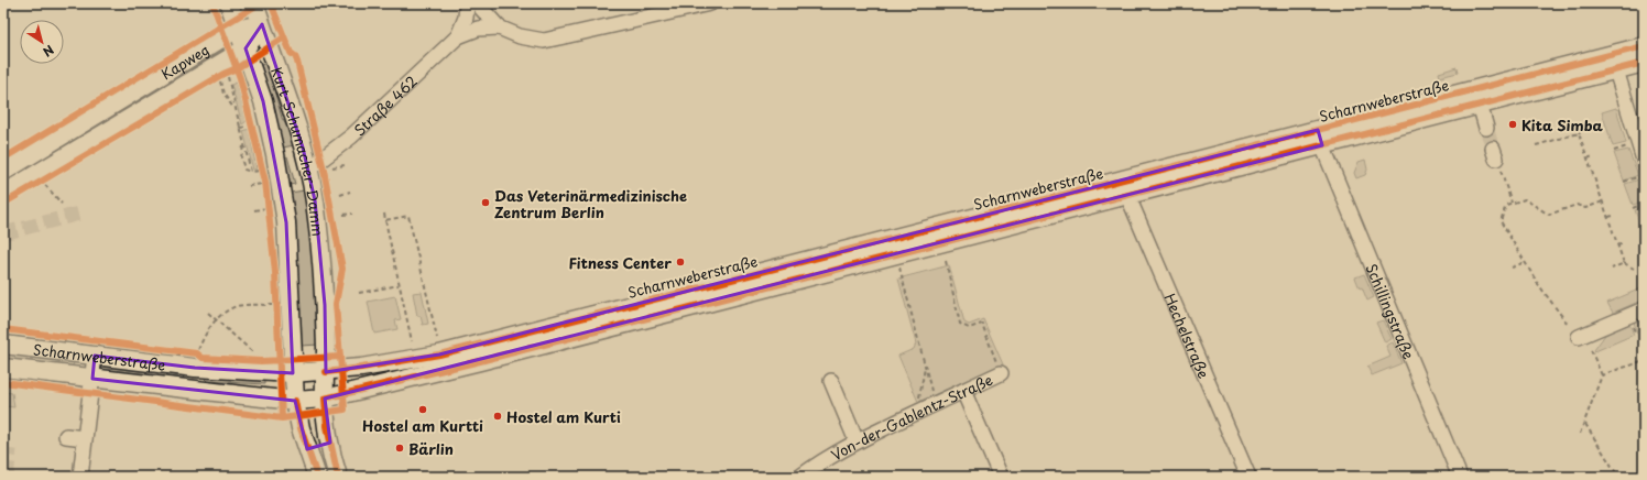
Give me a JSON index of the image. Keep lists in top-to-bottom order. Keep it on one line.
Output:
{"streets":{"main road":["Kapweg","Scharnweberstraße","Kurt-Schumacher-Damm"],"street":["Straße 462","Schillingstraße","Hechelstraße","Von-der-Gablentz-Straße"]},"crossings":[["Kapweg","Kurt-Schumacher-Damm"],["Scharnweberstraße","Kurt-Schumacher-Damm"],["Scharnweberstraße","Schillingstraße"],["Scharnweberstraße","Hechelstraße"],["Straße 462","Kurt-Schumacher-Damm"]],"places":["Kita Simba","Das Veterinärmedizinische Zentrum Berlin","Fitness Center","Hostel am Kurtti","Hostel am Kurti","Bärlin"],"north":"bottom right"}
